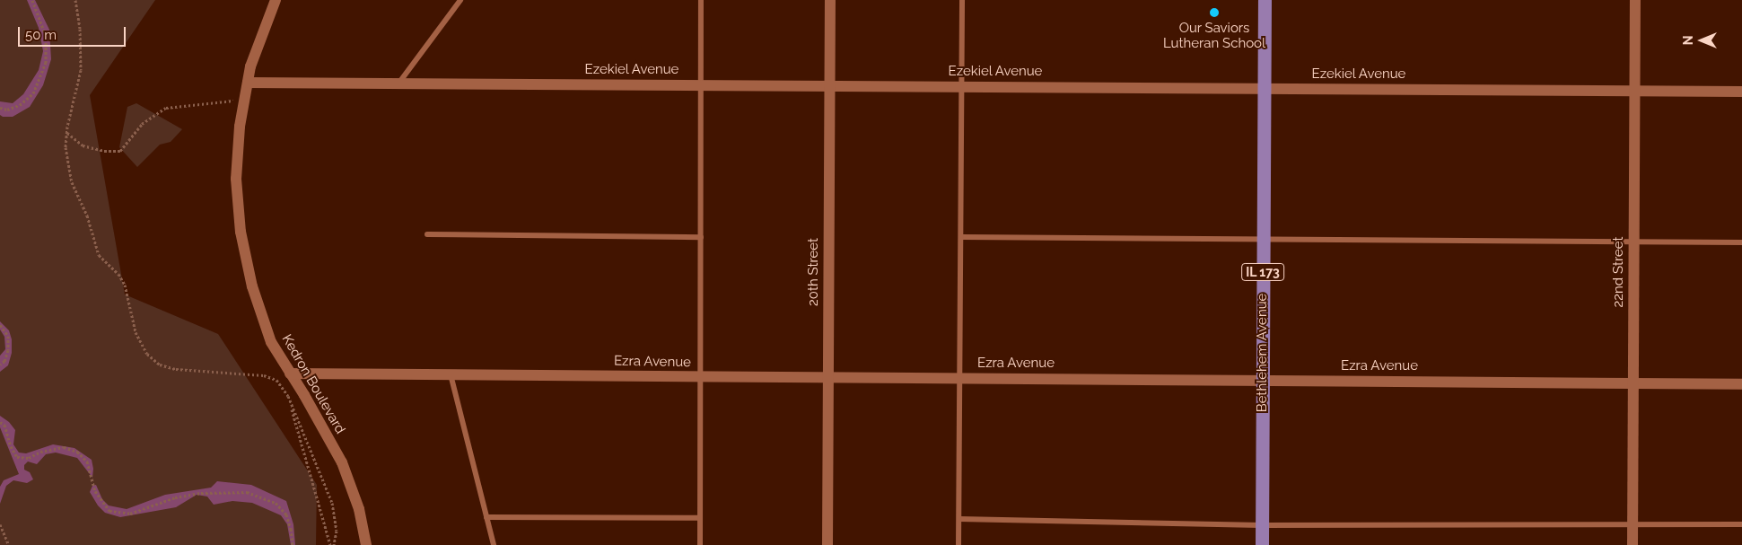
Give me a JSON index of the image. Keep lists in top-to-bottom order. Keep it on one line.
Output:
{"streets":{"main road":["IL 173","Bethlehem Avenue"],"street":["Ezekiel Avenue","20th Street","22nd Street","Ezra Avenue","Kedron Boulevard"]},"crossings":[["Ezekiel Avenue","20th Street"],["Ezekiel Avenue","22nd Street"],["Ezekiel Avenue","Bethlehem Avenue"],["Ezekiel Avenue","Kedron Boulevard"],["20th Street","Ezra Avenue"],["22nd Street","Ezra Avenue"],["Bethlehem Avenue","Ezra Avenue"],["Ezra Avenue","Kedron Boulevard"]],"places":["Our Saviors Lutheran School"],"scale_bar":"50 m","north":"left"}
